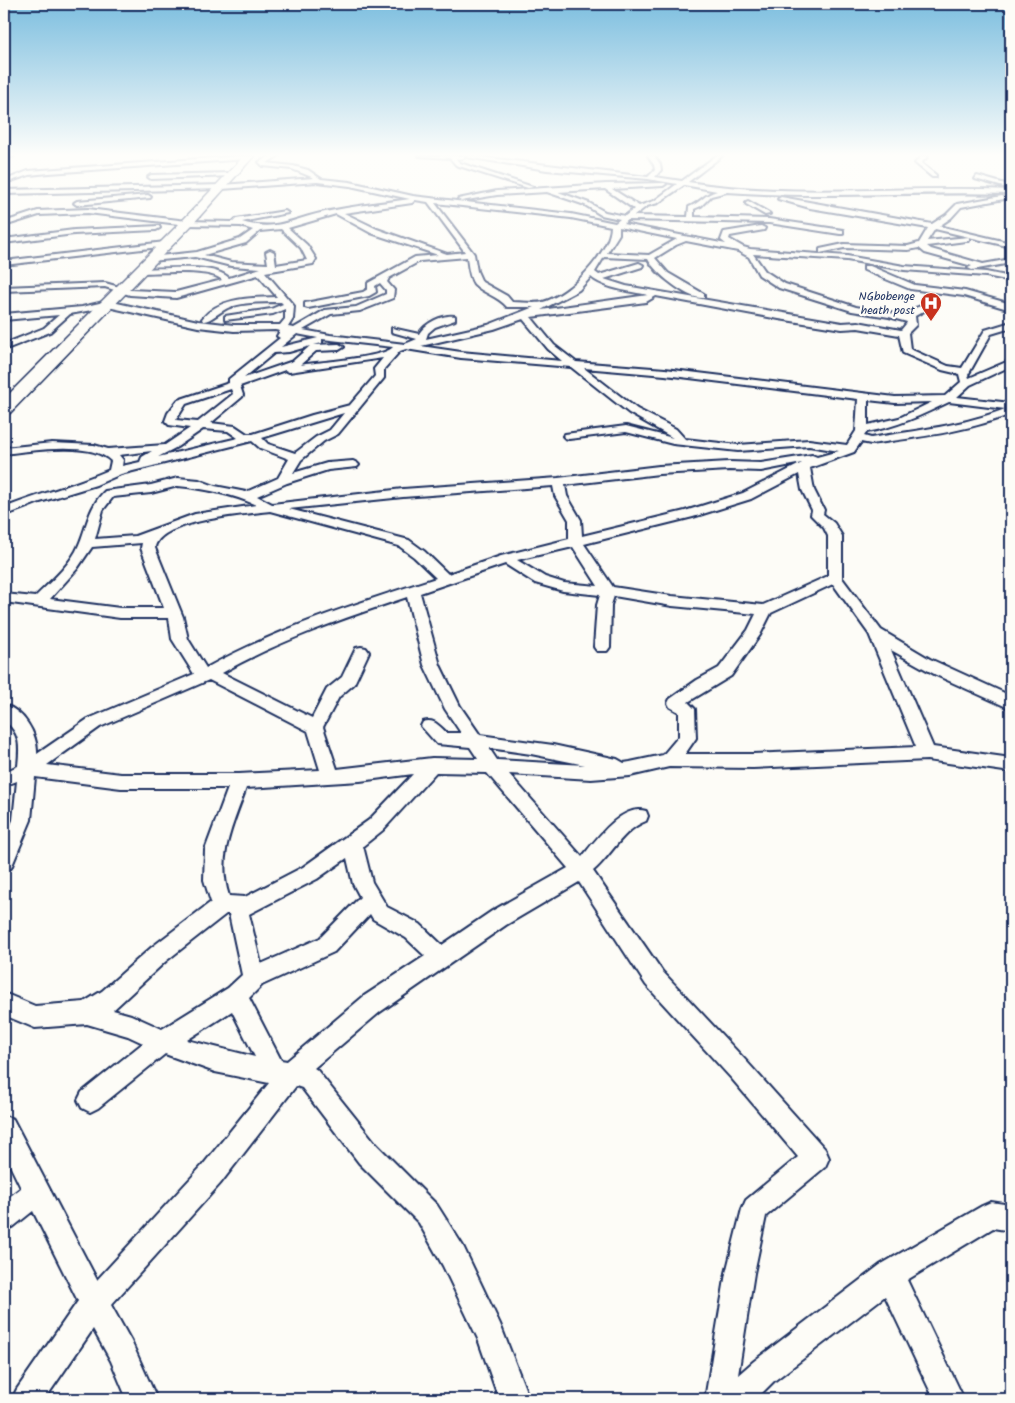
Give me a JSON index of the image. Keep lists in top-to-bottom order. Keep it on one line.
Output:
{"places":{"hospital":["NGbobenge heath post"]}}
